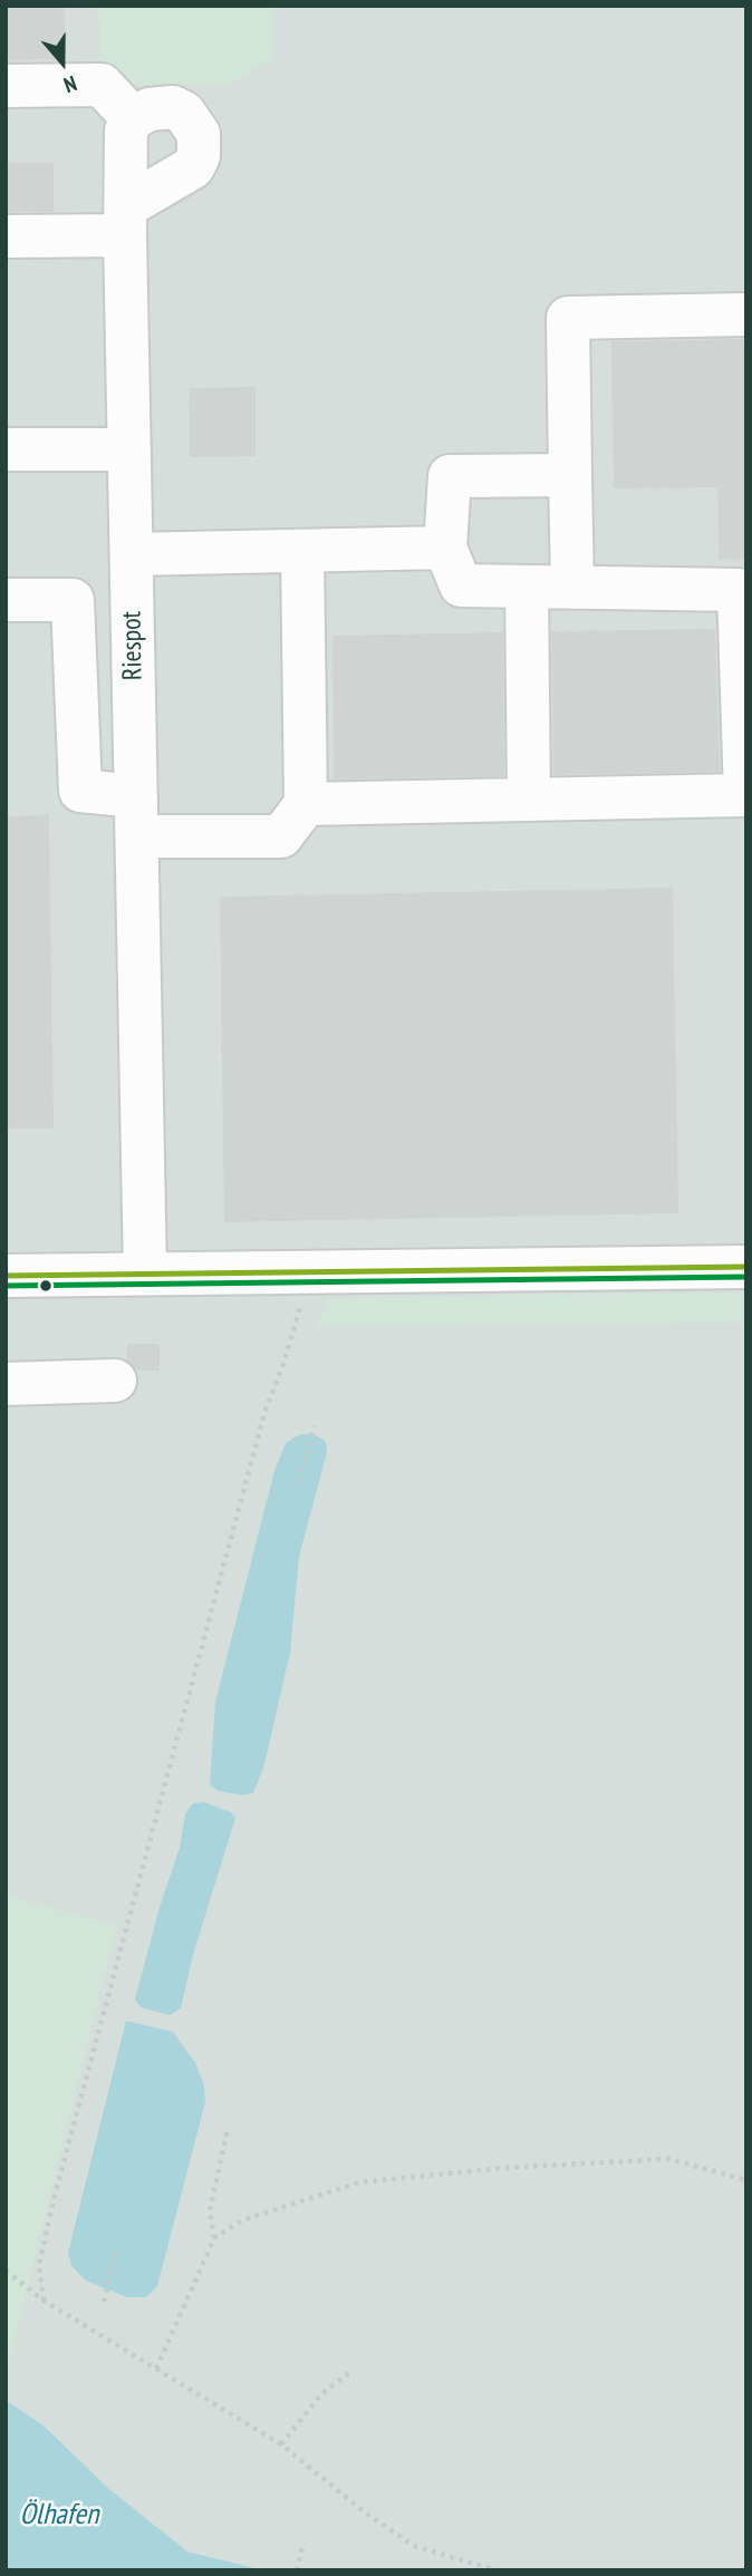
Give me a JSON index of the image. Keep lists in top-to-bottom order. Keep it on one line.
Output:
{"streets":{"street":["Riespot"]},"water":["Ölhafen"],"north":"bottom"}
